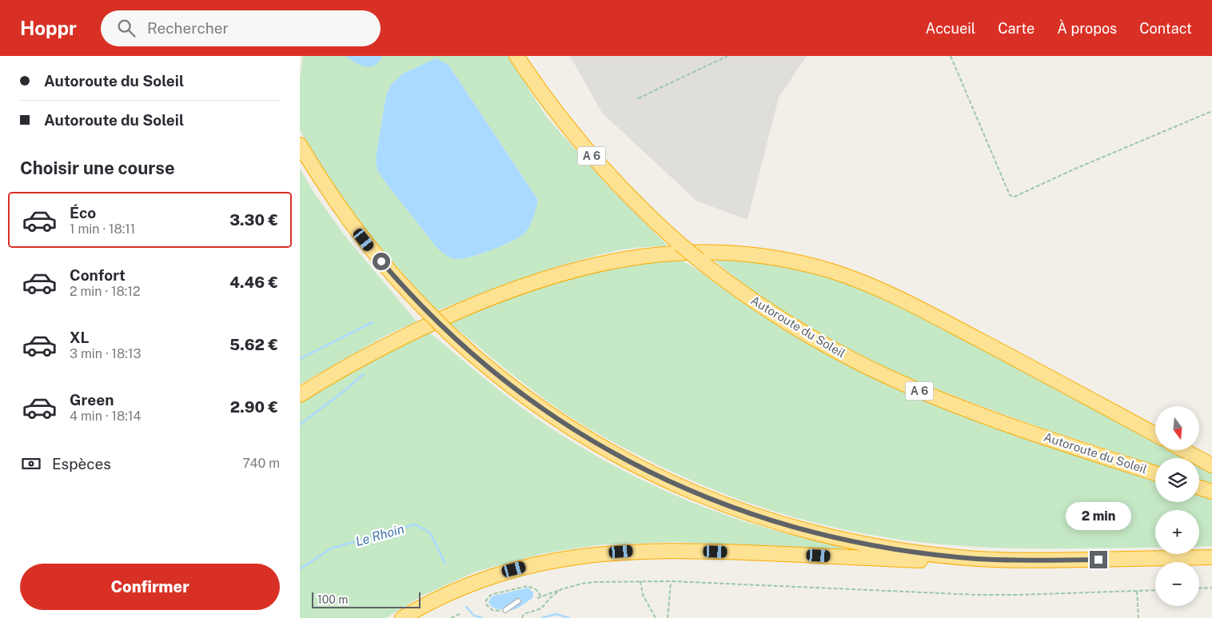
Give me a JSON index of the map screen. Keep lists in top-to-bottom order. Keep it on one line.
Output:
{"streets":{"highway":["A 6","Autoroute du Soleil"]},"water":["Le Rhoin"],"scale_bar":"100 m","north":"bottom","page":{"header":"Hoppr","search":"Rechercher","nav":["Accueil","Carte","À propos","Contact"],"banner":["Autoroute du Soleil","Autoroute du Soleil"],"heading":"Choisir une course","list":[{"name":"Éco","note":"1 min · 18:11","value":"3.30 €"},{"name":"Confort","note":"2 min · 18:12","value":"4.46 €"},{"name":"XL","note":"3 min · 18:13","value":"5.62 €"},{"name":"Green","note":"4 min · 18:14","value":"2.90 €"}],"map_buttons":["+","−"],"pay":["Espèces","740 m"],"bubble":"2 min","buttons":"Confirmer","scale":"100 m"}}
